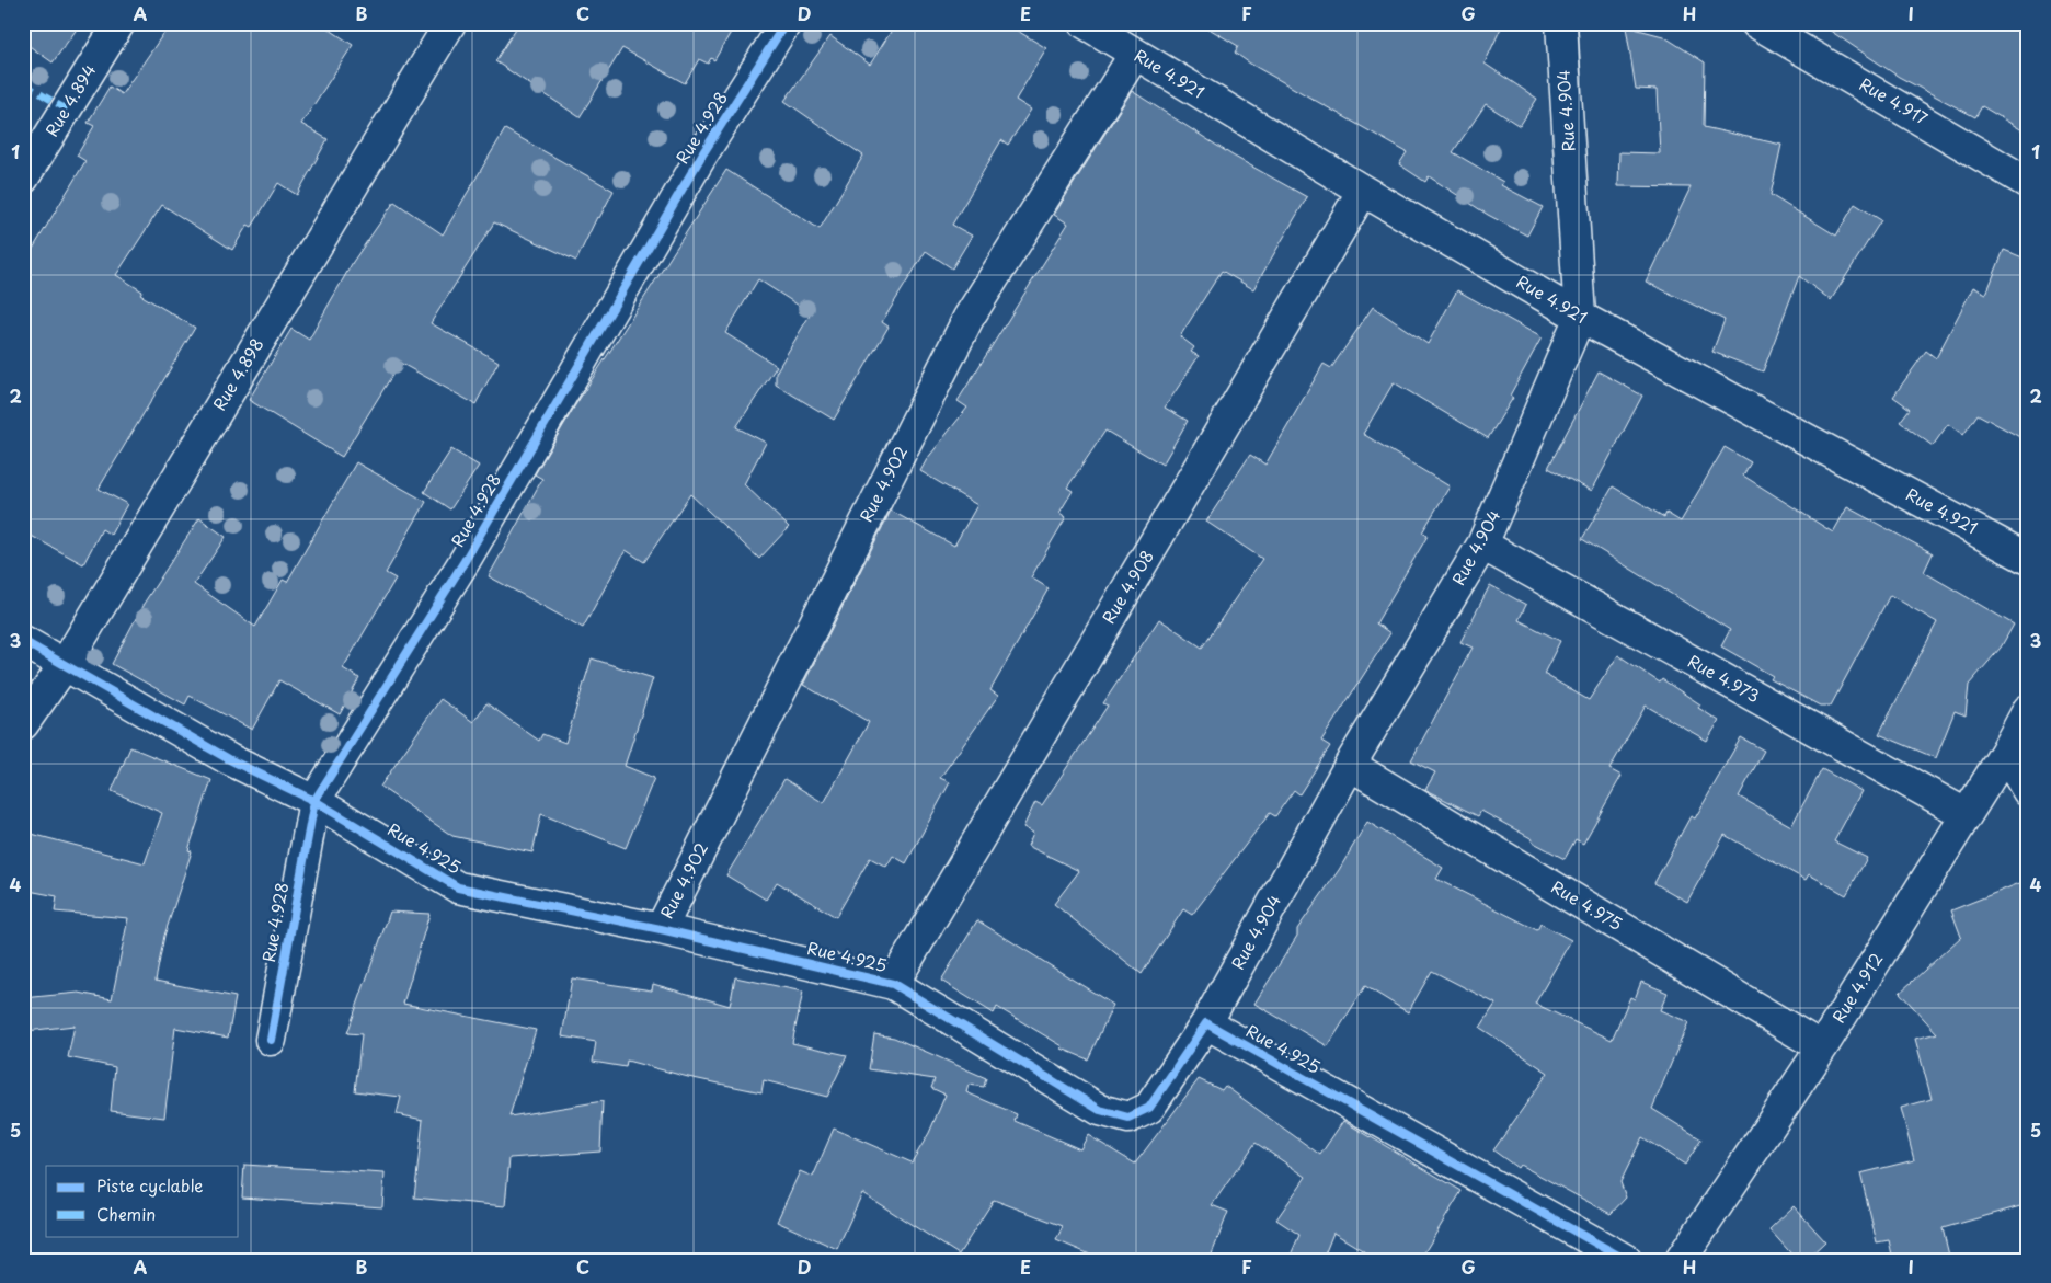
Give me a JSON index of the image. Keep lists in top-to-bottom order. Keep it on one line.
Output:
{"streets":{"street":["Rue 4.921","Rue 4.894","Rue 4.917","Rue 4.904","Rue 4.928","Rue 4.898","Rue 4.902","Rue 4.908","Rue 4.973","Rue 4.925","Rue 4.975","Rue 4.912"]},"crossings":[["Rue 4.921","Rue 4.904"],["Rue 4.921","Rue 4.902"],["Rue 4.921","Rue 4.908"],["Rue 4.904","Rue 4.973"],["Rue 4.904","Rue 4.925"],["Rue 4.904","Rue 4.975"],["Rue 4.928","Rue 4.925"],["Rue 4.898","Rue 4.925"],["Rue 4.902","Rue 4.925"],["Rue 4.908","Rue 4.925"],["Rue 4.973","Rue 4.912"],["Rue 4.975","Rue 4.912"]],"legend":["Piste cyclable","Chemin"],"grid":{"columns":["A","B","C","D","E","F","G","H","I"],"rows":["1","2","3","4","5"]}}
